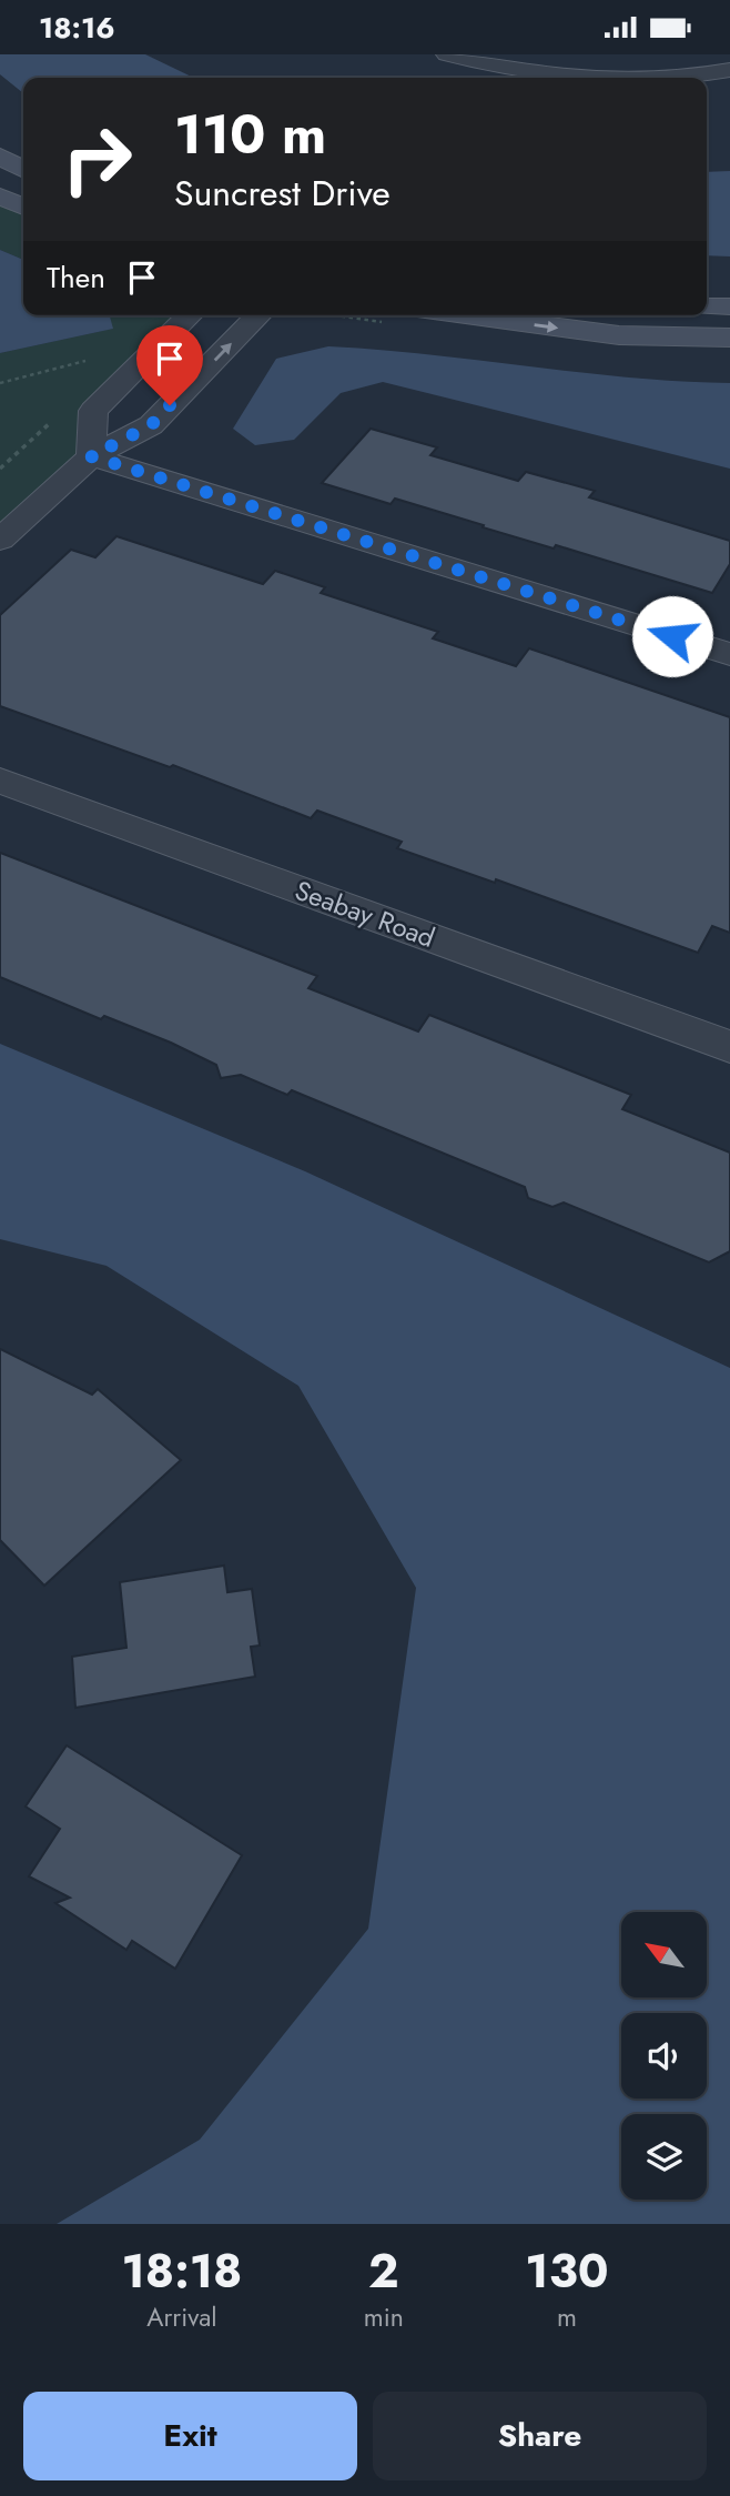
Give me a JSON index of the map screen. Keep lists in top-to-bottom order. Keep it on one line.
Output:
{"streets":{"street":["Seabay Road"]},"north":"top left","page":{"status":"18:16","turn":["110 m","Suncrest Drive"],"then":"Then","eta":["18:18","Arrival","2","min","130","m"],"buttons":["Exit","Share"]}}
